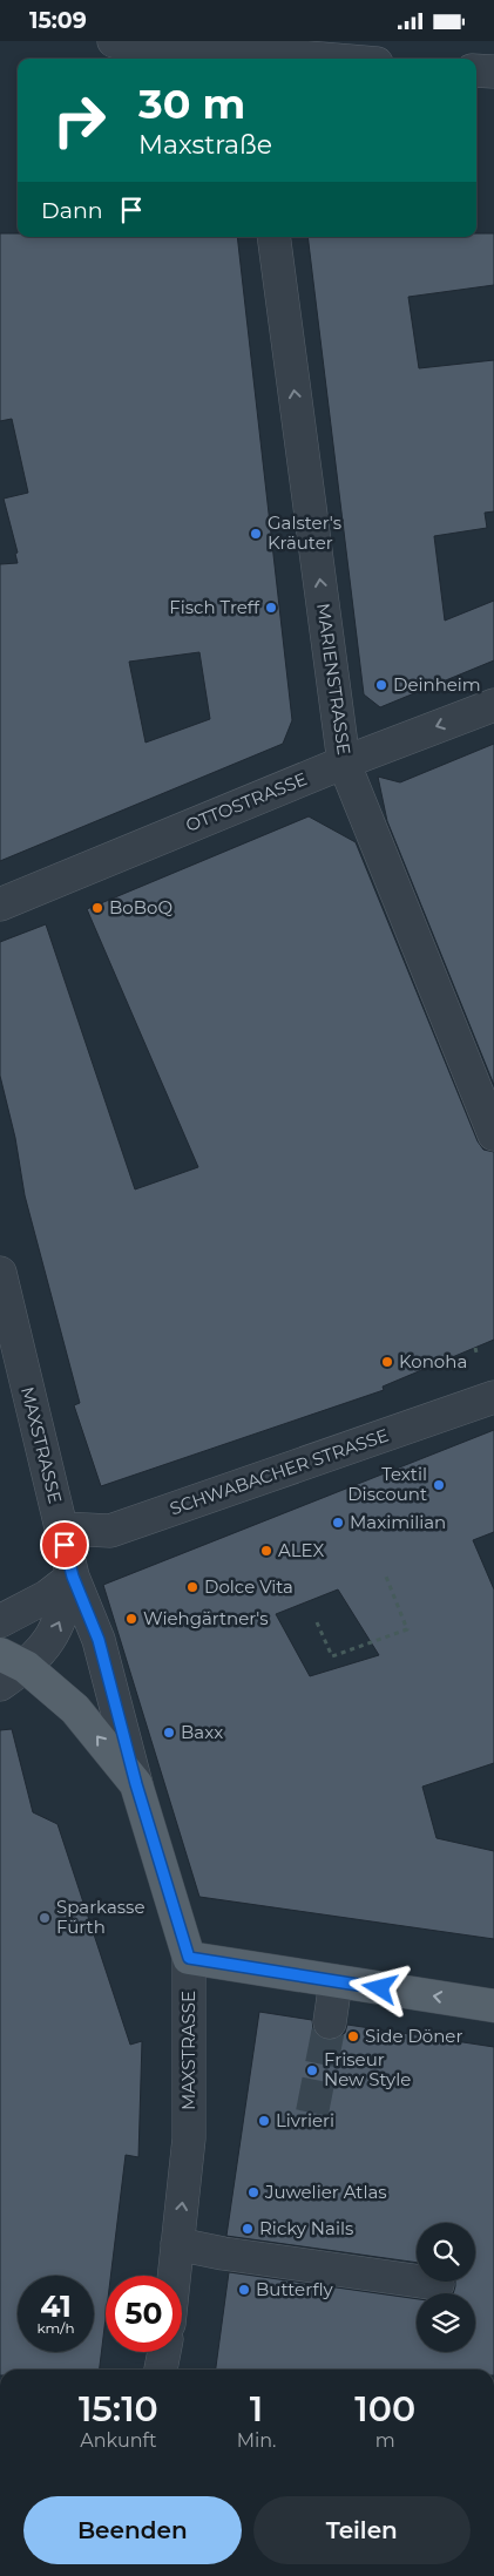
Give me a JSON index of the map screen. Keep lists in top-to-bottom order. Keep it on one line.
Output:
{"streets":{"main road":["MAXSTRASSE"],"street":["MARIENSTRASSE","OTTOSTRASSE","SCHWABACHER STRASSE"]},"crossings":[["MARIENSTRASSE","OTTOSTRASSE"],["MAXSTRASSE","SCHWABACHER STRASSE"]],"one_way":["MARIENSTRASSE"],"places":["Galster's Kräuter","Fisch Treff","Deinheim","BoBoQ","Konoha","Textil Discount","Maximilian","ALEX","Dolce Vita","Wiehgärtner's","Baxx","Sparkasse Fürth","Side Döner","Friseur New Style","Livrieri","Juwelier Atlas","Ricky Nails","Butterfly"],"page":{"status":"15:09","turn":["30 m","Maxstraße"],"then":"Dann","speed":"41 km/h","limit":"50","eta":["15:10","Ankunft","1","Min.","100","m"],"buttons":["Beenden","Teilen"]}}
